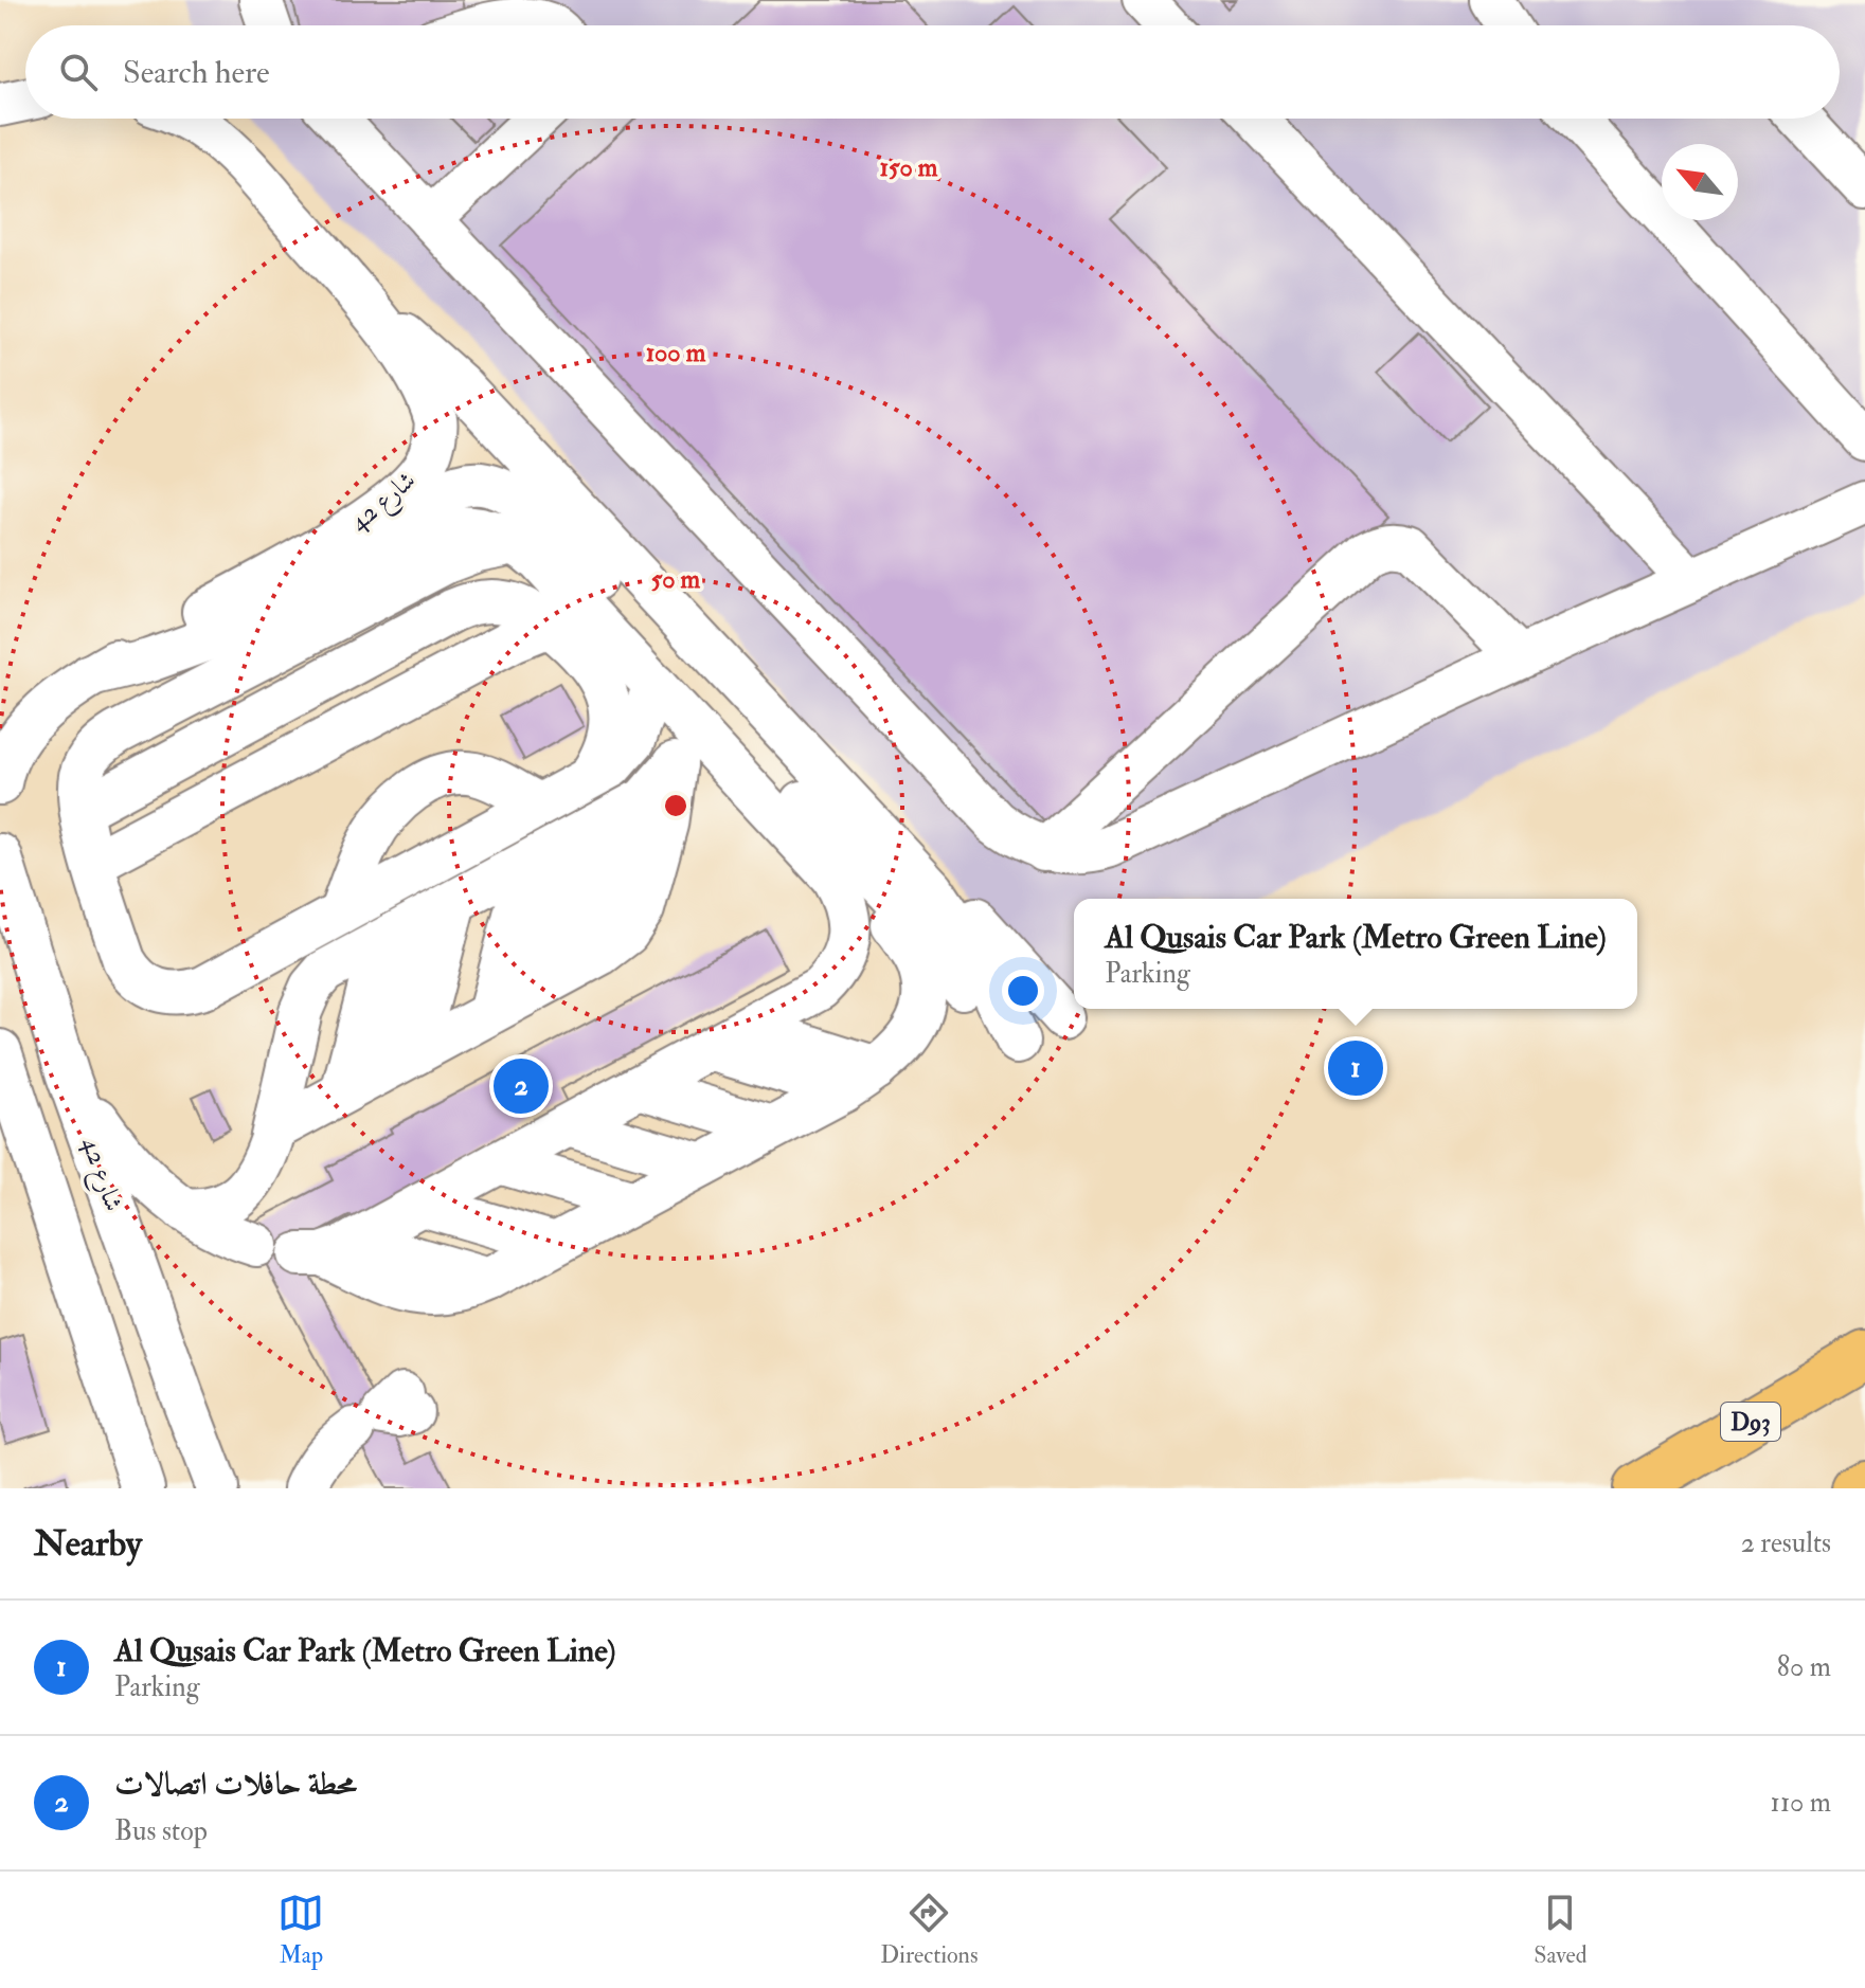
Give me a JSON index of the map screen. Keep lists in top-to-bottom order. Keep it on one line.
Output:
{"streets":{"main road":["D93"],"street":["شارع 42"]},"north":"top left","page":{"search":"Search here","popup":["Al Qusais Car Park (Metro Green Line)","Parking"],"pins":["1","2"],"heading":["Nearby","2 results"],"list":[{"mark":"1","name":"Al Qusais Car Park (Metro Green Line)","note":"Parking","value":"80 m"},{"mark":"2","name":"محطة حافلات اتصالات","note":"Bus stop","value":"110 m"}],"nav":["Map","Directions","Saved"]},"rings":["150 m","100 m","50 m"]}
